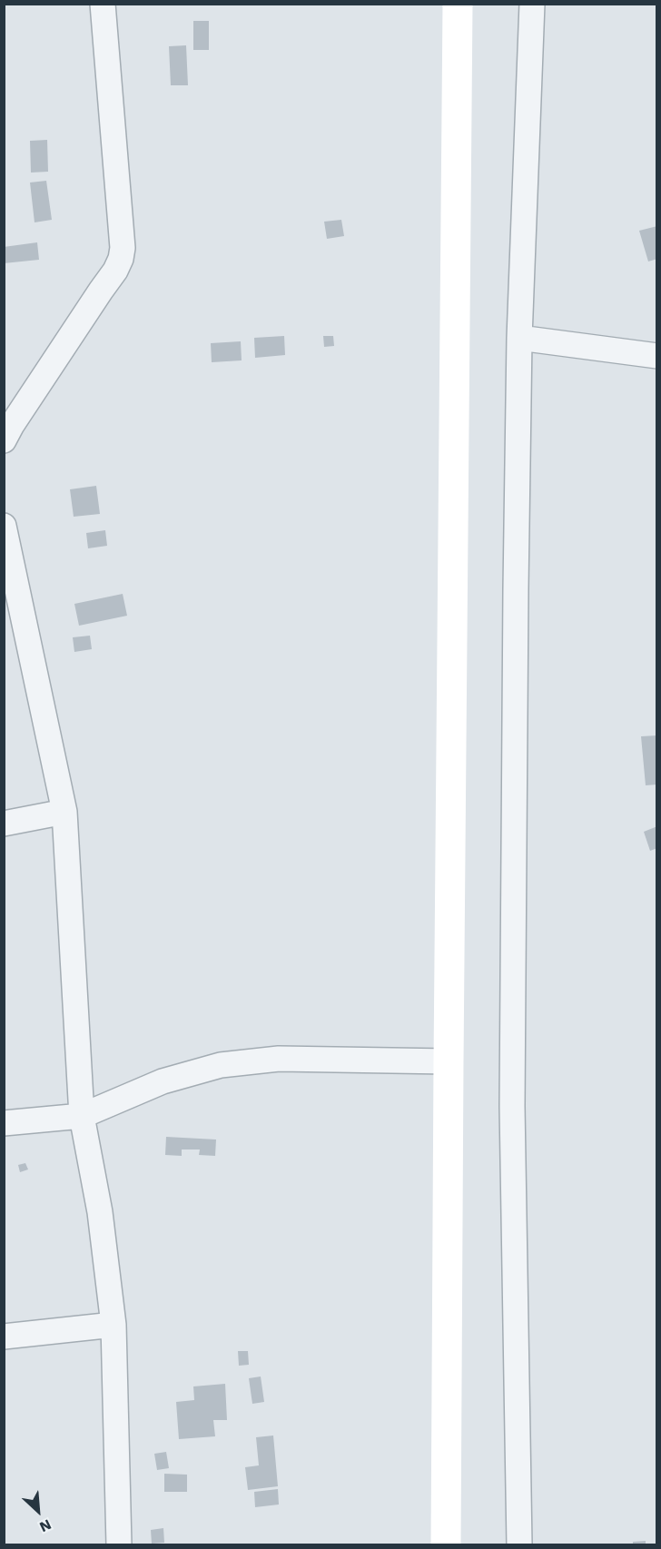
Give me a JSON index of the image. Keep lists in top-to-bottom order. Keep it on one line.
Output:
{"north":"bottom right"}
